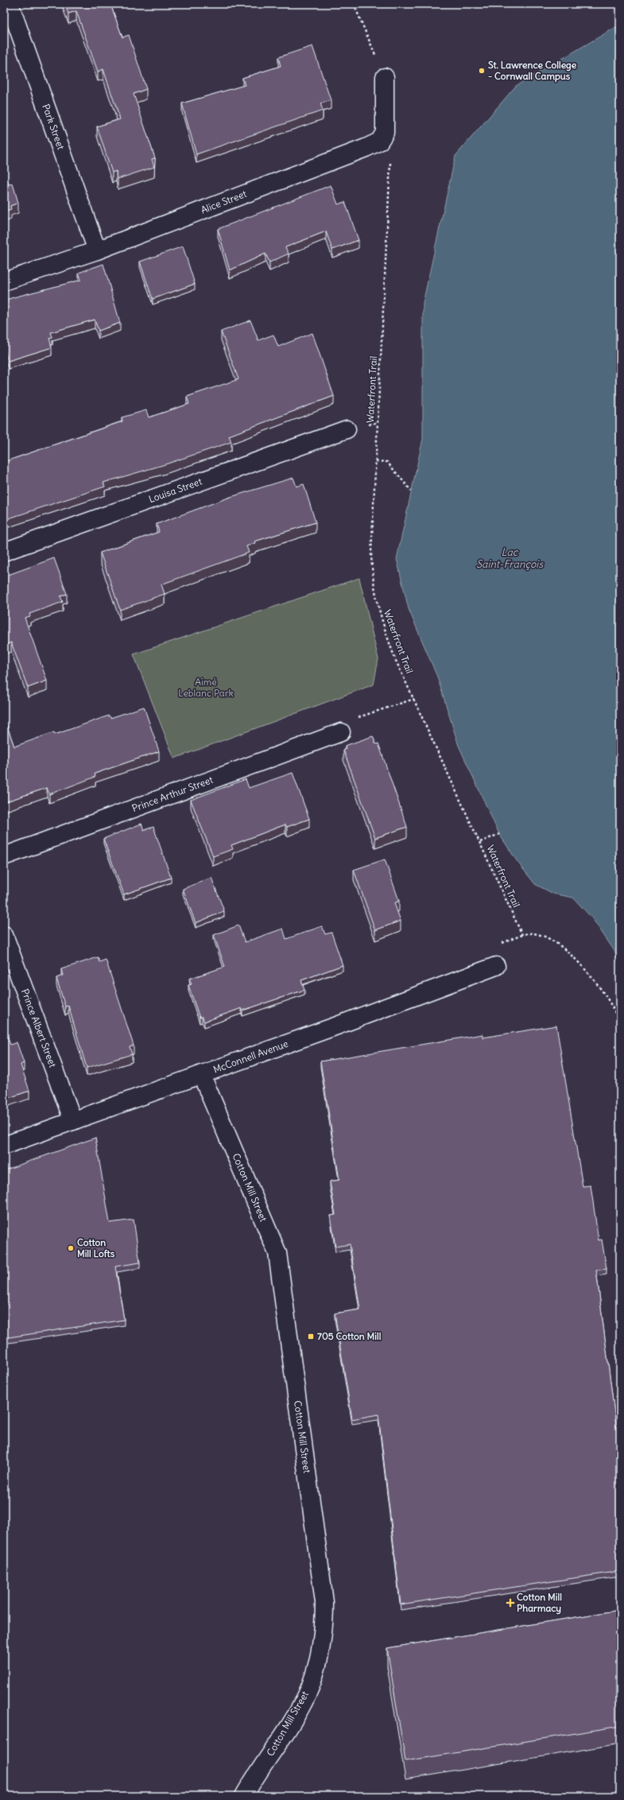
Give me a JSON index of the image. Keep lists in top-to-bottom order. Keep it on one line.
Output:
{"streets":{"street":["Park Street","Alice Street","Louisa Street","Prince Arthur Street","Prince Albert Street","McConnell Avenue","Cotton Mill Street"],"path":["Waterfront Trail"]},"crossings":[["Park Street","Alice Street"],["Alice Street","Waterfront Trail"],["Prince Albert Street","McConnell Avenue"],["McConnell Avenue","Cotton Mill Street"]],"water":["Lac Saint-François"],"parks":["Aimé Leblanc Park"],"places":{"other":["St. Lawrence College - Cornwall Campus","Cotton Mill Lofts"],"transit":["705 Cotton Mill"],"health":["Cotton Mill Pharmacy"]}}
